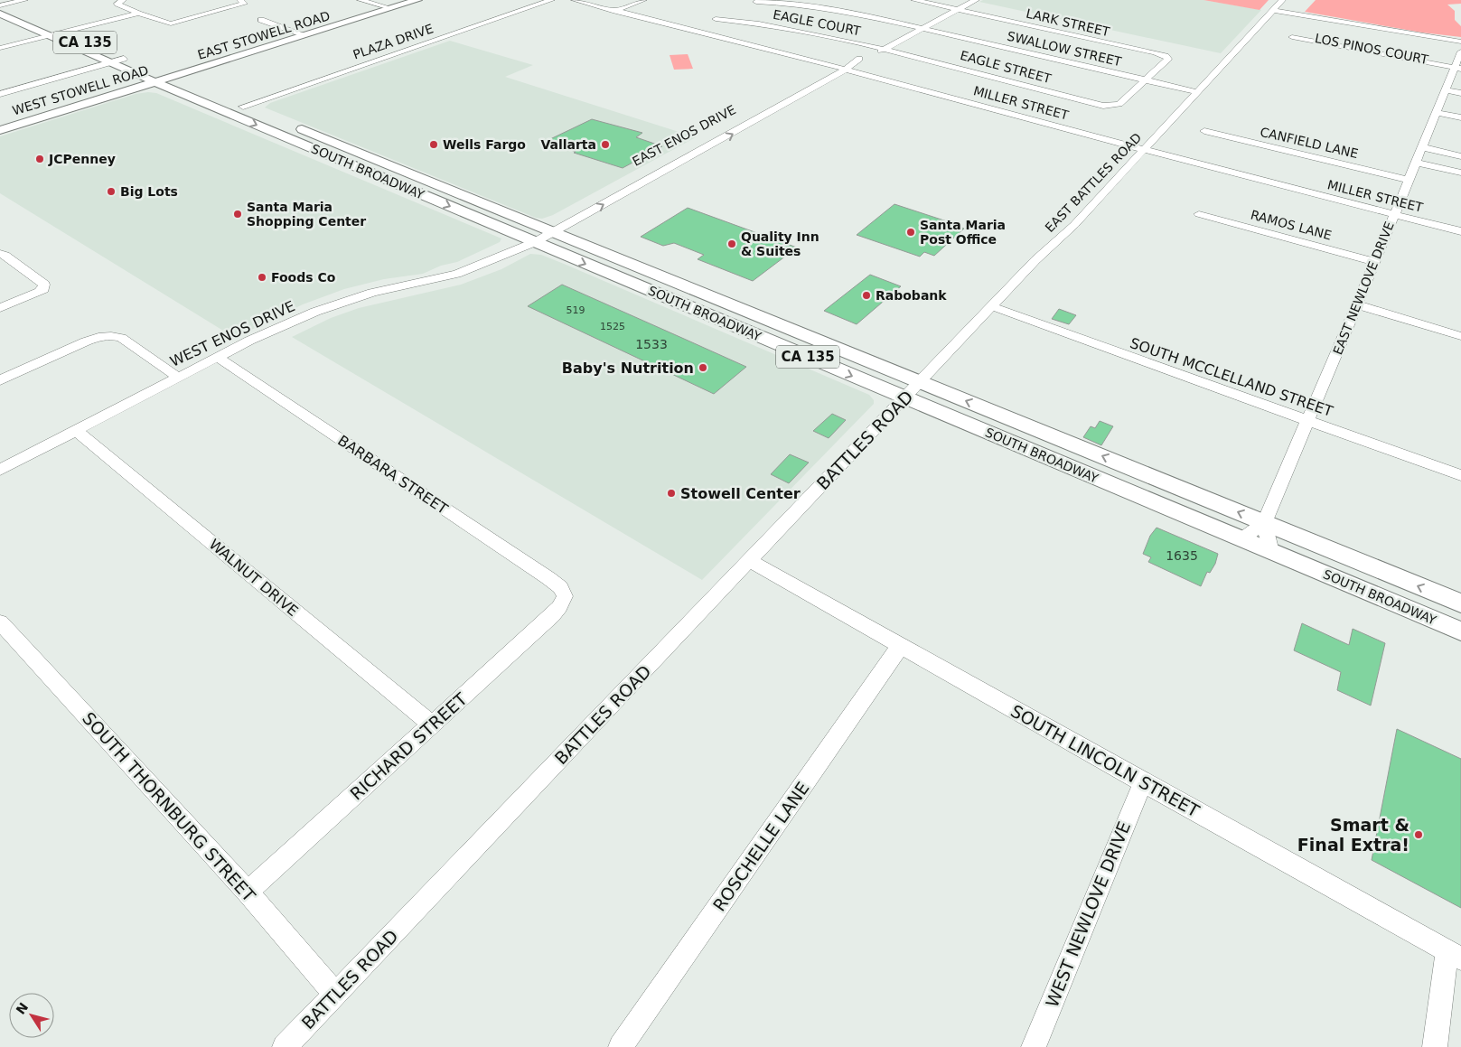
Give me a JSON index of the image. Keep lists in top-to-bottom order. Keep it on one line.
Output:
{"streets":{"main road":["EAST STOWELL ROAD","CA 135","WEST STOWELL ROAD","SOUTH BROADWAY"],"street":["EAGLE COURT","LARK STREET","PLAZA DRIVE","SWALLOW STREET","EAGLE STREET","MILLER STREET","EAST ENOS DRIVE","CANFIELD LANE","EAST BATTLES ROAD","RAMOS LANE","EAST NEWLOVE DRIVE","WEST ENOS DRIVE","SOUTH MCCLELLAND STREET","BATTLES ROAD","BARBARA STREET","WALNUT DRIVE","RICHARD STREET","SOUTH LINCOLN STREET","SOUTH THORNBURG STREET","ROSCHELLE LANE","WEST NEWLOVE DRIVE"]},"crossings":[["EAGLE COURT","EAGLE STREET"],["EAGLE COURT","EAST ENOS DRIVE"],["LARK STREET","SWALLOW STREET"],["LARK STREET","EAGLE STREET"],["LARK STREET","EAST ENOS DRIVE"],["EAST STOWELL ROAD","WEST STOWELL ROAD"],["EAST STOWELL ROAD","SOUTH BROADWAY"],["PLAZA DRIVE","SOUTH BROADWAY"],["SWALLOW STREET","EAGLE STREET"],["SWALLOW STREET","EAST ENOS DRIVE"],["SWALLOW STREET","EAST BATTLES ROAD"],["EAGLE STREET","EAST ENOS DRIVE"],["WEST STOWELL ROAD","SOUTH BROADWAY"],["MILLER STREET","EAST ENOS DRIVE"],["MILLER STREET","EAST BATTLES ROAD"],["MILLER STREET","EAST NEWLOVE DRIVE"],["EAST ENOS DRIVE","SOUTH BROADWAY"],["EAST ENOS DRIVE","WEST ENOS DRIVE"],["CANFIELD LANE","EAST NEWLOVE DRIVE"],["SOUTH BROADWAY","EAST BATTLES ROAD"],["SOUTH BROADWAY","EAST NEWLOVE DRIVE"],["SOUTH BROADWAY","WEST ENOS DRIVE"],["SOUTH BROADWAY","BATTLES ROAD"],["EAST BATTLES ROAD","SOUTH MCCLELLAND STREET"],["EAST BATTLES ROAD","BATTLES ROAD"],["RAMOS LANE","EAST NEWLOVE DRIVE"],["EAST NEWLOVE DRIVE","SOUTH MCCLELLAND STREET"],["WEST ENOS DRIVE","BARBARA STREET"],["WEST ENOS DRIVE","WALNUT DRIVE"],["BATTLES ROAD","SOUTH LINCOLN STREET"],["BATTLES ROAD","SOUTH THORNBURG STREET"],["BARBARA STREET","RICHARD STREET"],["WALNUT DRIVE","RICHARD STREET"],["RICHARD STREET","SOUTH THORNBURG STREET"],["SOUTH LINCOLN STREET","ROSCHELLE LANE"],["SOUTH LINCOLN STREET","WEST NEWLOVE DRIVE"]],"places":["Wells Fargo","Vallarta","JCPenney","Big Lots","Santa Maria Shopping Center","Santa Maria Post Office","Quality Inn & Suites","Foods Co","Rabobank","Baby's Nutrition","Stowell Center","Smart & Final Extra!"],"house_numbers":["519","1525","1533","1635"],"north":"top left"}
